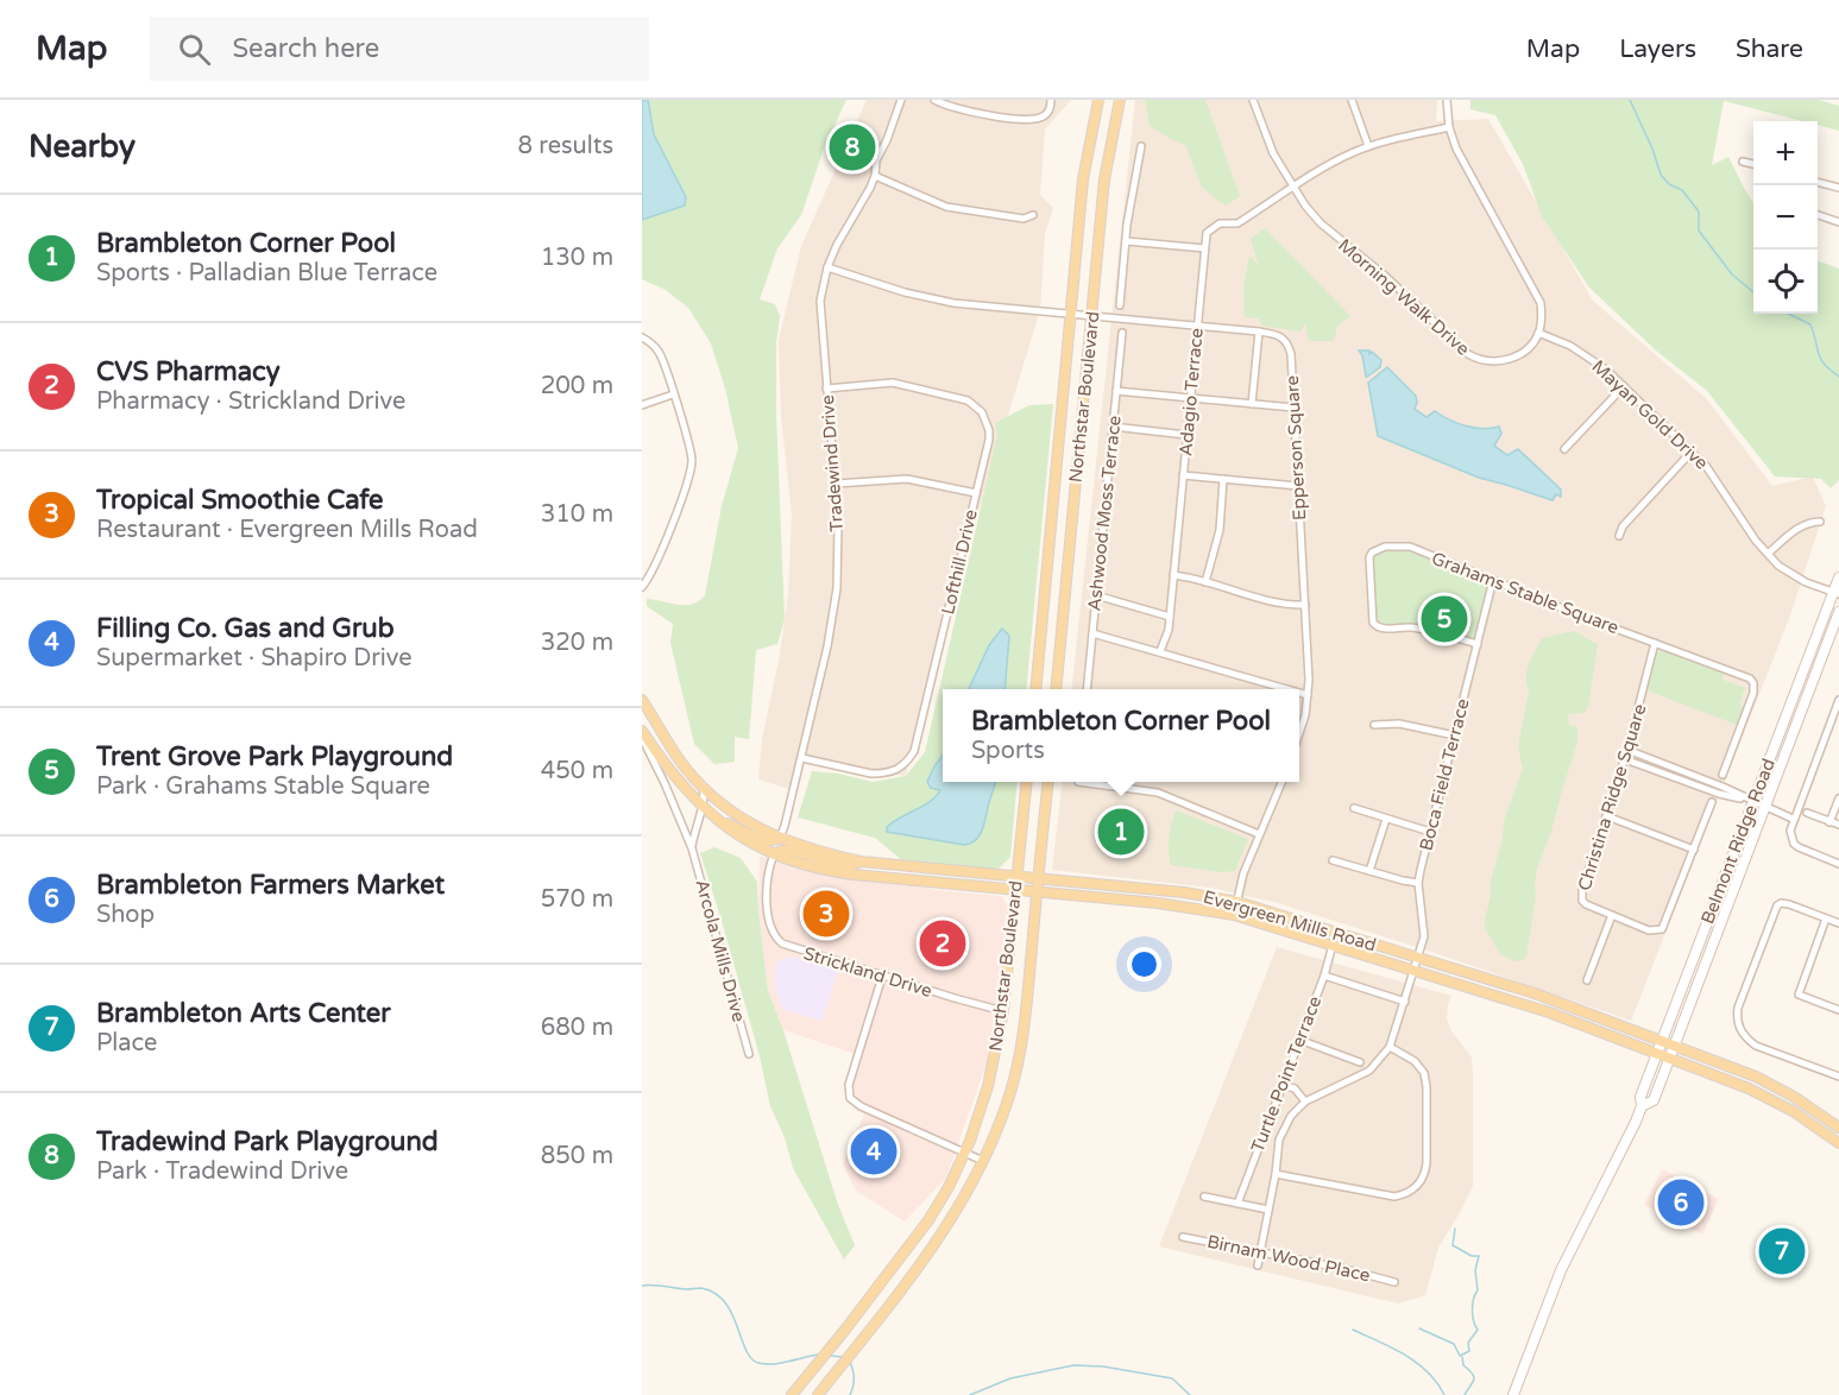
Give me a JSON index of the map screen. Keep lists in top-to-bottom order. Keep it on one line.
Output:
{"streets":{"main road":["Northstar Boulevard","Belmont Ridge Road","Evergreen Mills Road"],"street":["Morning Walk Drive","Adagio Terrace","Mayan Gold Drive","Epperson Square","Tradewind Drive","Ashwood Moss Terrace","Lofthill Drive","Grahams Stable Square","Boca Field Terrace","Christina Ridge Square","Arcola Mills Drive","Strickland Drive","Turtle Point Terrace","Birnam Wood Place"]},"crossings":[["Morning Walk Drive","Mayan Gold Drive"],["Adagio Terrace","Epperson Square"],["Northstar Boulevard","Epperson Square"],["Northstar Boulevard","Evergreen Mills Road"],["Northstar Boulevard","Strickland Drive"],["Mayan Gold Drive","Belmont Ridge Road"],["Epperson Square","Tradewind Drive"],["Tradewind Drive","Lofthill Drive"],["Tradewind Drive","Evergreen Mills Road"],["Grahams Stable Square","Boca Field Terrace"],["Grahams Stable Square","Christina Ridge Square"],["Boca Field Terrace","Evergreen Mills Road"],["Belmont Ridge Road","Evergreen Mills Road"],["Evergreen Mills Road","Strickland Drive"],["Evergreen Mills Road","Turtle Point Terrace"]],"page":{"header":"Map","search":"Search here","nav":["Map","Layers","Share"],"heading":["Nearby","8 results"],"map_buttons":["+","−"],"pins":["8","5","1","3","2","4","6","7"],"list":[{"mark":"1","name":"Brambleton Corner Pool","note":"Sports · Palladian Blue Terrace","value":"130 m"},{"mark":"2","name":"CVS Pharmacy","note":"Pharmacy · Strickland Drive","value":"200 m"},{"mark":"3","name":"Tropical Smoothie Cafe","note":"Restaurant · Evergreen Mills Road","value":"310 m"},{"mark":"4","name":"Filling Co. Gas and Grub","note":"Supermarket · Shapiro Drive","value":"320 m"},{"mark":"5","name":"Trent Grove Park Playground","note":"Park · Grahams Stable Square","value":"450 m"},{"mark":"6","name":"Brambleton Farmers Market","note":"Shop","value":"570 m"},{"mark":"7","name":"Brambleton Arts Center","note":"Place","value":"680 m"},{"mark":"8","name":"Tradewind Park Playground","note":"Park · Tradewind Drive","value":"850 m"}],"popup":["Brambleton Corner Pool","Sports"]}}
